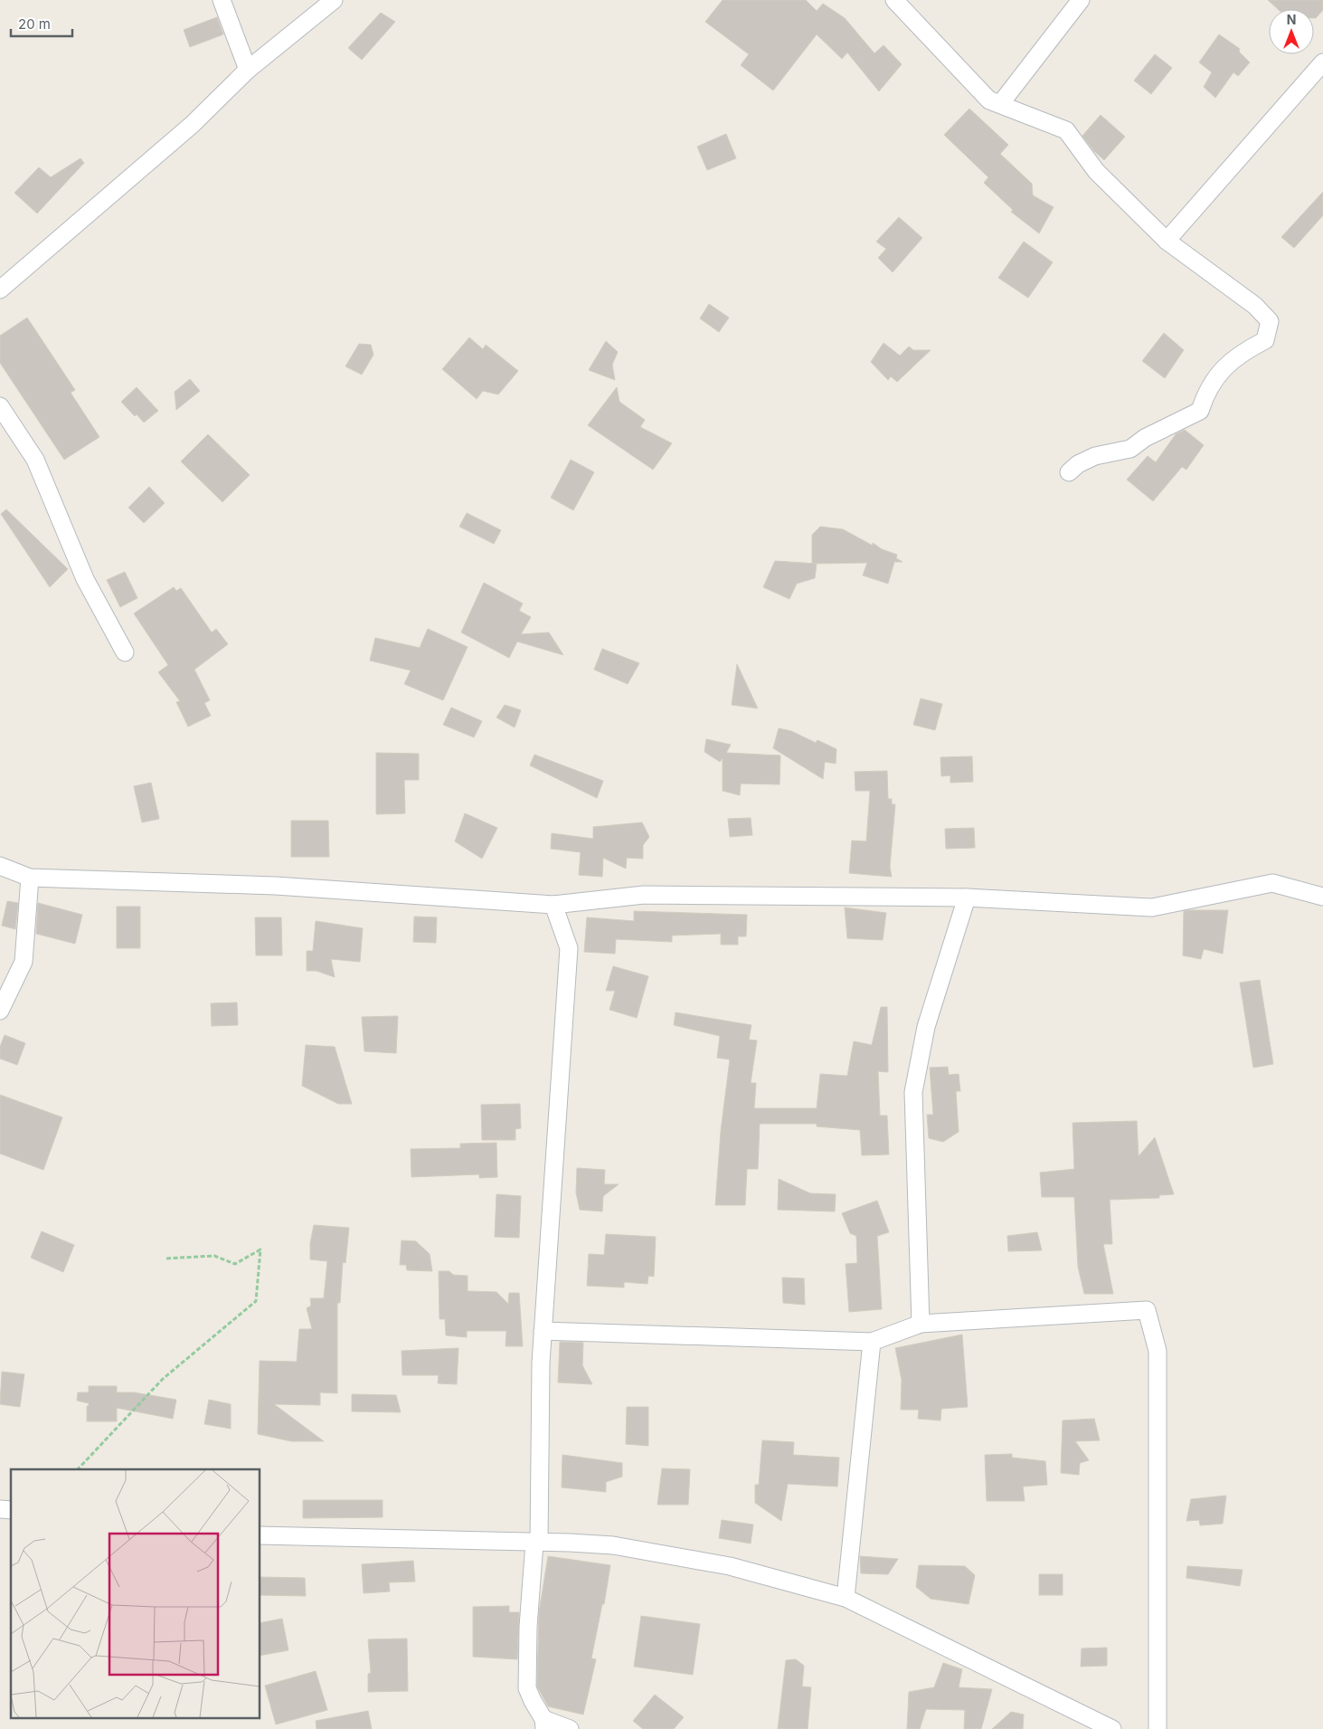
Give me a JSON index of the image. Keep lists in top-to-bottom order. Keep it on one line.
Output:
{"scale_bar":"20 m","north":"top"}
